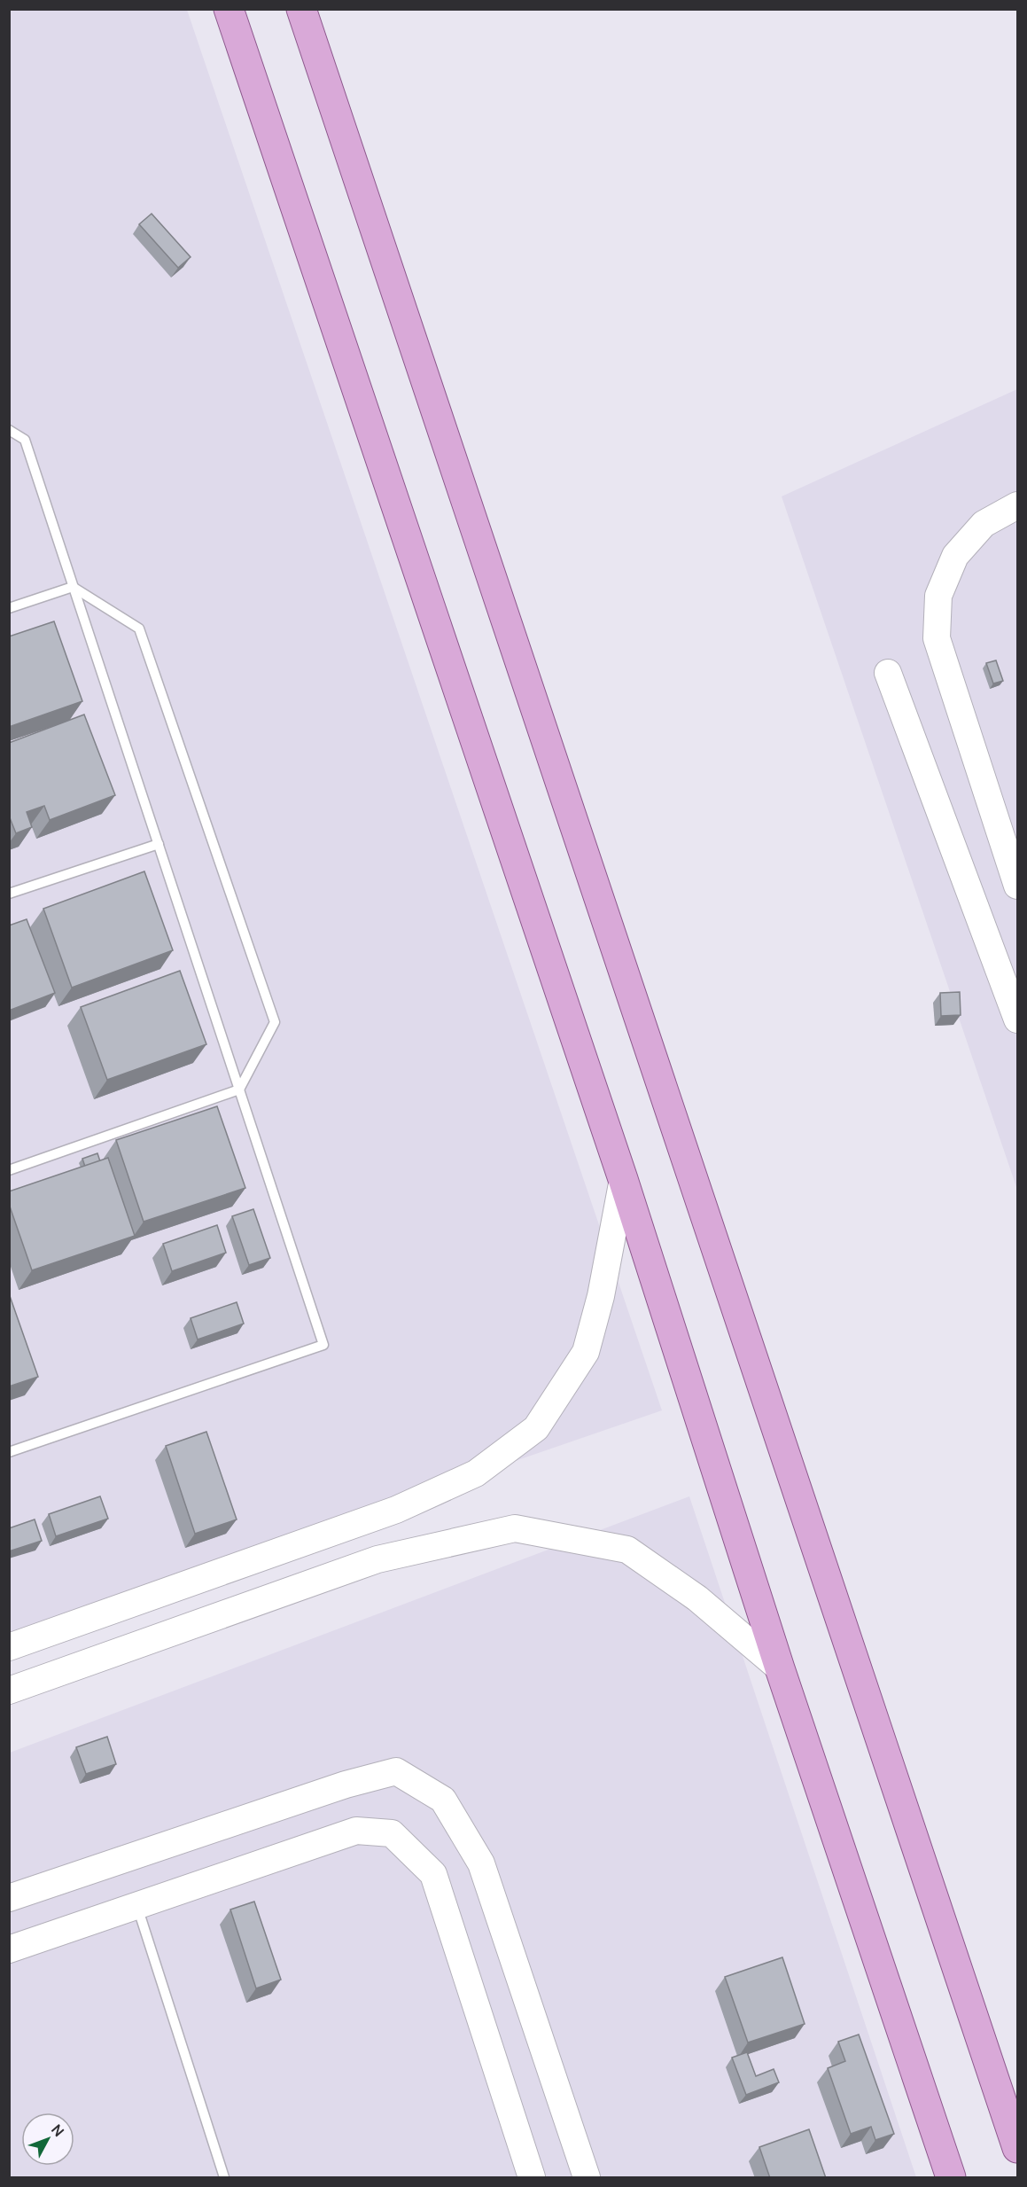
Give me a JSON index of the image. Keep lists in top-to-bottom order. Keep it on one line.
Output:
{"north":"top right"}
